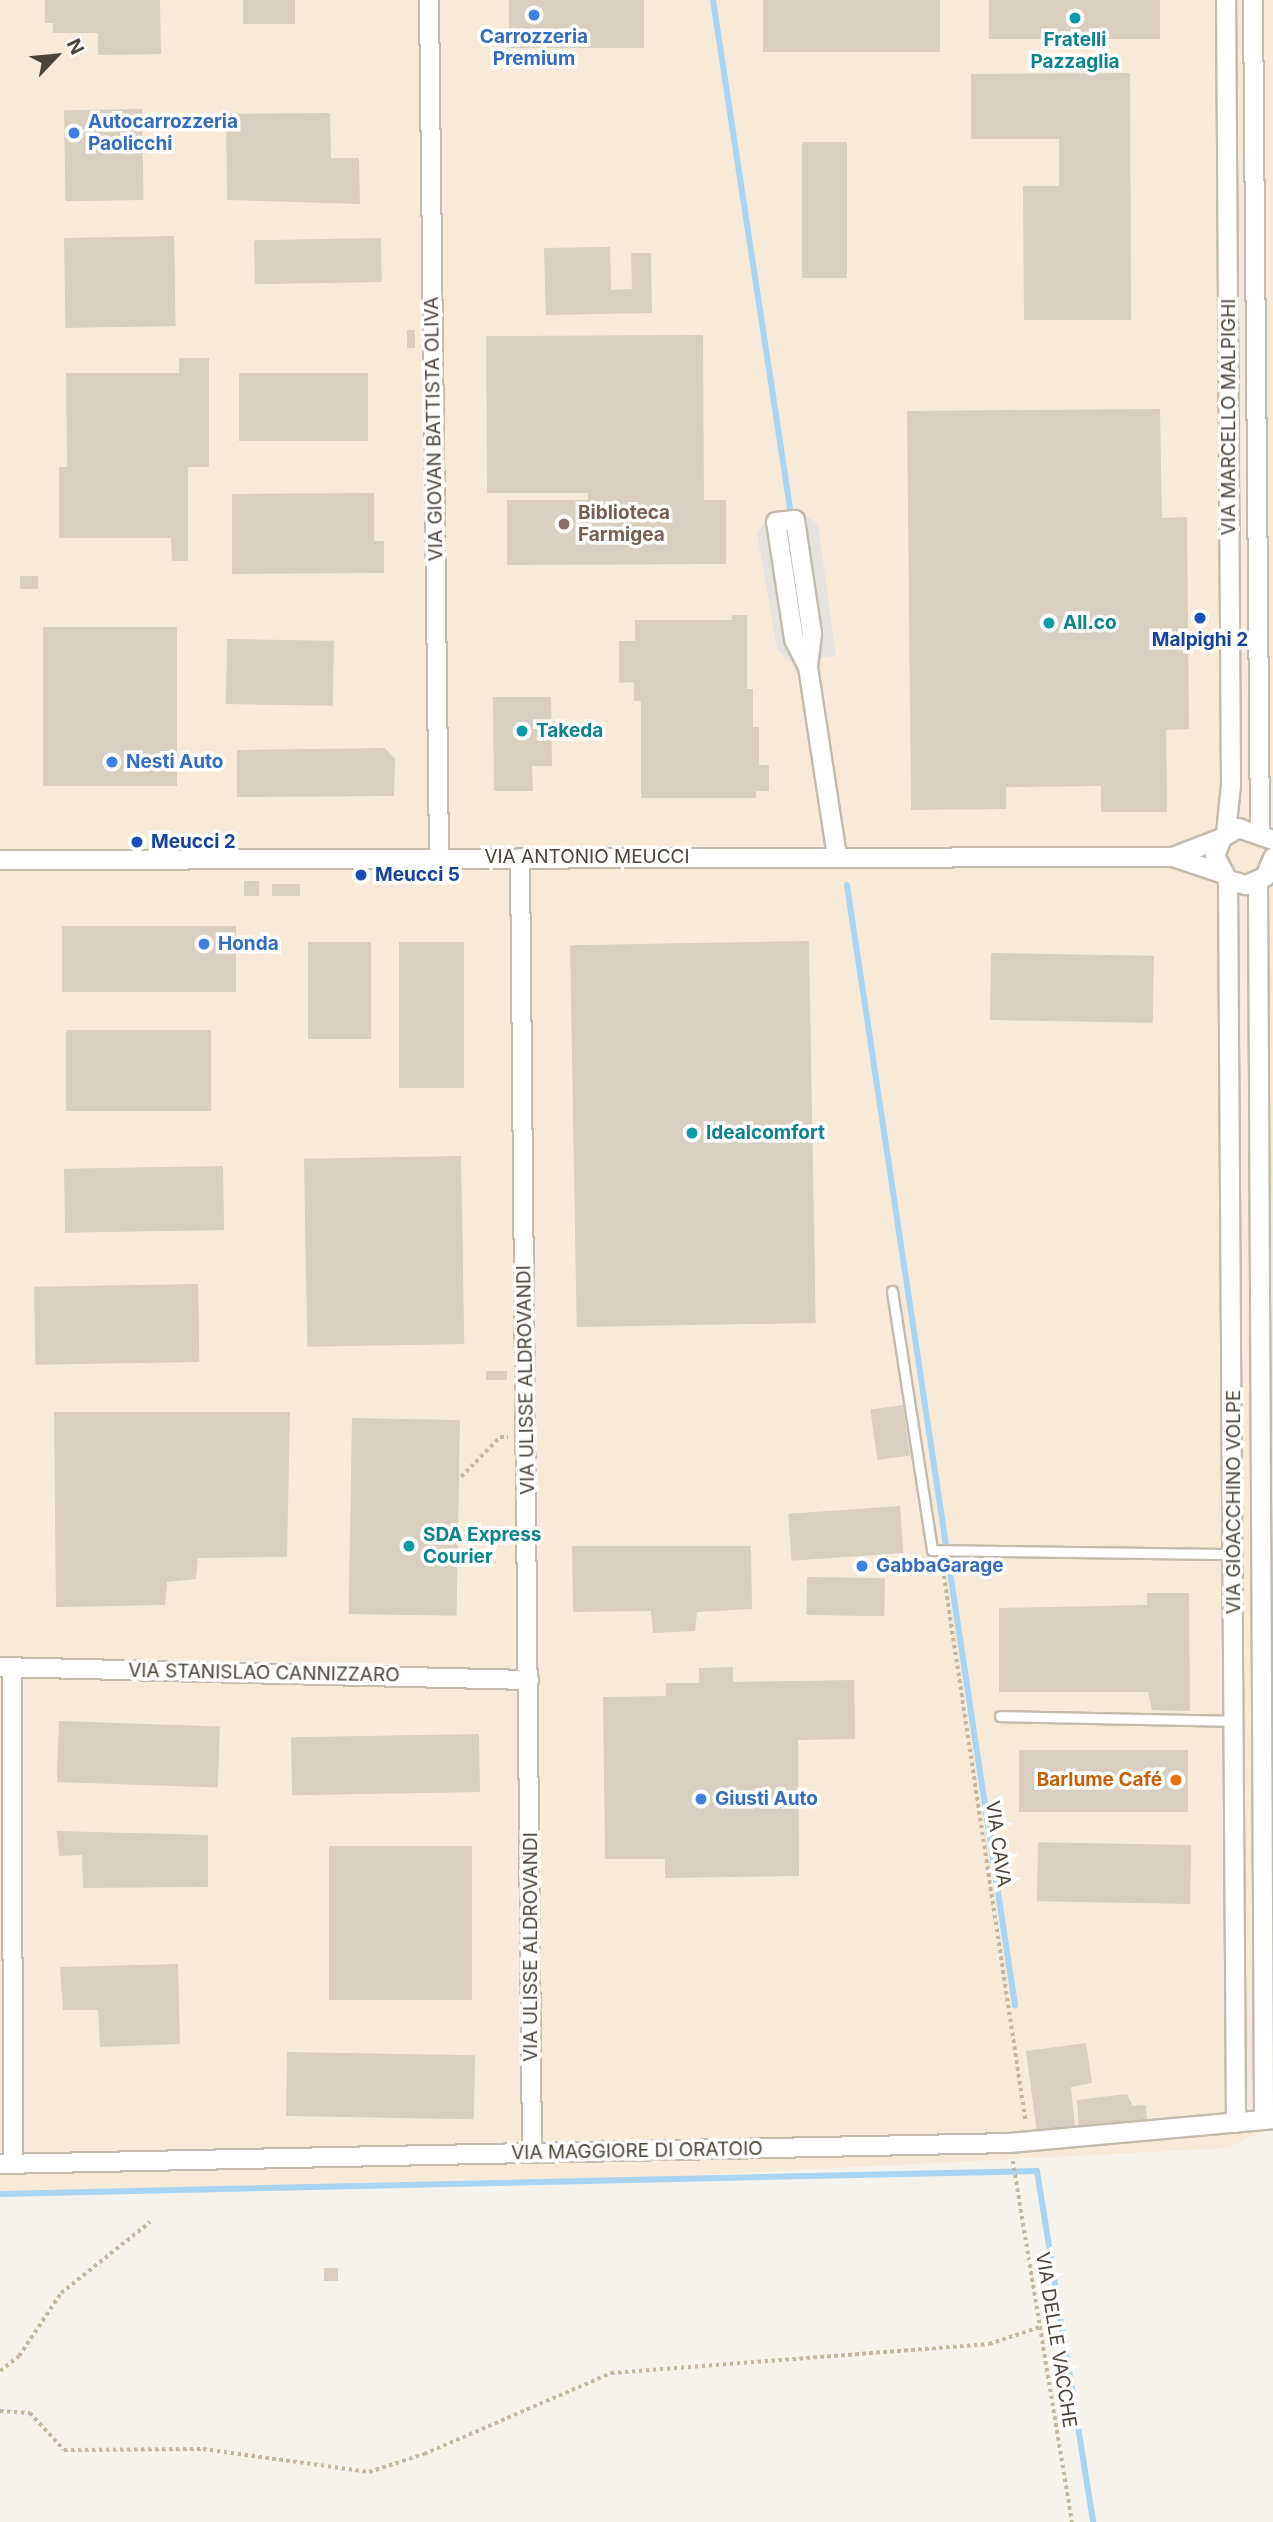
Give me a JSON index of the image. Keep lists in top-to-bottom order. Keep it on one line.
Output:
{"streets":{"street":["VIA MARCELLO MALPIGHI","VIA GIOVAN BATTISTA OLIVA","VIA ANTONIO MEUCCI","VIA ULISSE ALDROVANDI","VIA GIOACCHINO VOLPE","VIA STANISLAO CANNIZZARO","VIA MAGGIORE DI ORATOIO"],"path":["VIA CAVA","VIA DELLE VACCHE"]},"crossings":[["VIA MARCELLO MALPIGHI","VIA ANTONIO MEUCCI"],["VIA MARCELLO MALPIGHI","VIA GIOACCHINO VOLPE"],["VIA GIOVAN BATTISTA OLIVA","VIA ANTONIO MEUCCI"],["VIA ANTONIO MEUCCI","VIA ULISSE ALDROVANDI"],["VIA ANTONIO MEUCCI","VIA GIOACCHINO VOLPE"],["VIA ULISSE ALDROVANDI","VIA STANISLAO CANNIZZARO"],["VIA ULISSE ALDROVANDI","VIA MAGGIORE DI ORATOIO"],["VIA GIOACCHINO VOLPE","VIA MAGGIORE DI ORATOIO"],["VIA CAVA","VIA MAGGIORE DI ORATOIO"]],"places":["Carrozzeria Premium","Fratelli Pazzaglia","Autocarrozzeria Paolicchi","Biblioteca Farmigea","Malpighi 2","All.co","Takeda","Nesti Auto","Meucci 2","Meucci 5","Honda","Idealcomfort","SDA Express Courier","GabbaGarage","Barlume Café","Giusti Auto"],"north":"top right"}
